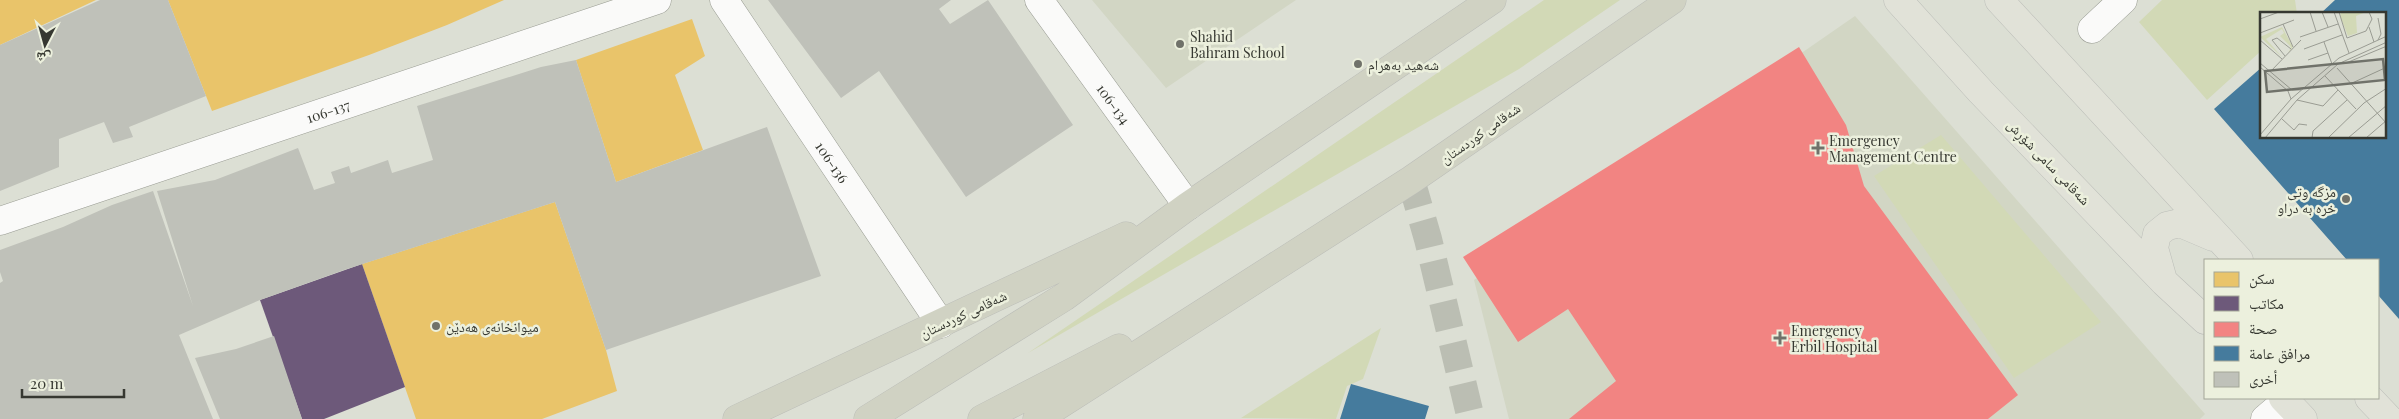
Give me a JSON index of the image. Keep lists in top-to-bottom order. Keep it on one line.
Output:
{"streets":{"highway":["شەقامی کوردستان"],"main road":["شەقامی سامی شۆڕش"],"street":["106-134","106-137","106-136"]},"crossings":[["106-134","شەقامی کوردستان"],["شەقامی کوردستان","106-136"]],"places":{"other":["Shahid Bahram School","شەهید بەهرام","مزگه وتى خره به دراو","میوانخانەی هەدێن"],"health":["Emergency Management Centre","Emergency Erbil Hospital"]},"legend":["سكن","مكاتب","صحة","مرافق عامة","أخرى"],"scale_bar":"20 m","north":"bottom"}
